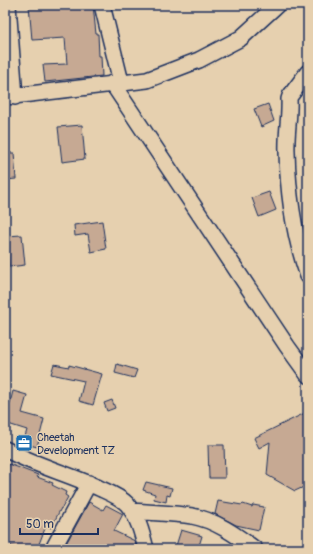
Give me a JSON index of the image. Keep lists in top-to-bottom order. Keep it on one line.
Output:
{"places":{"office":["Cheetah Development TZ"]},"scale_bar":"50 m"}
